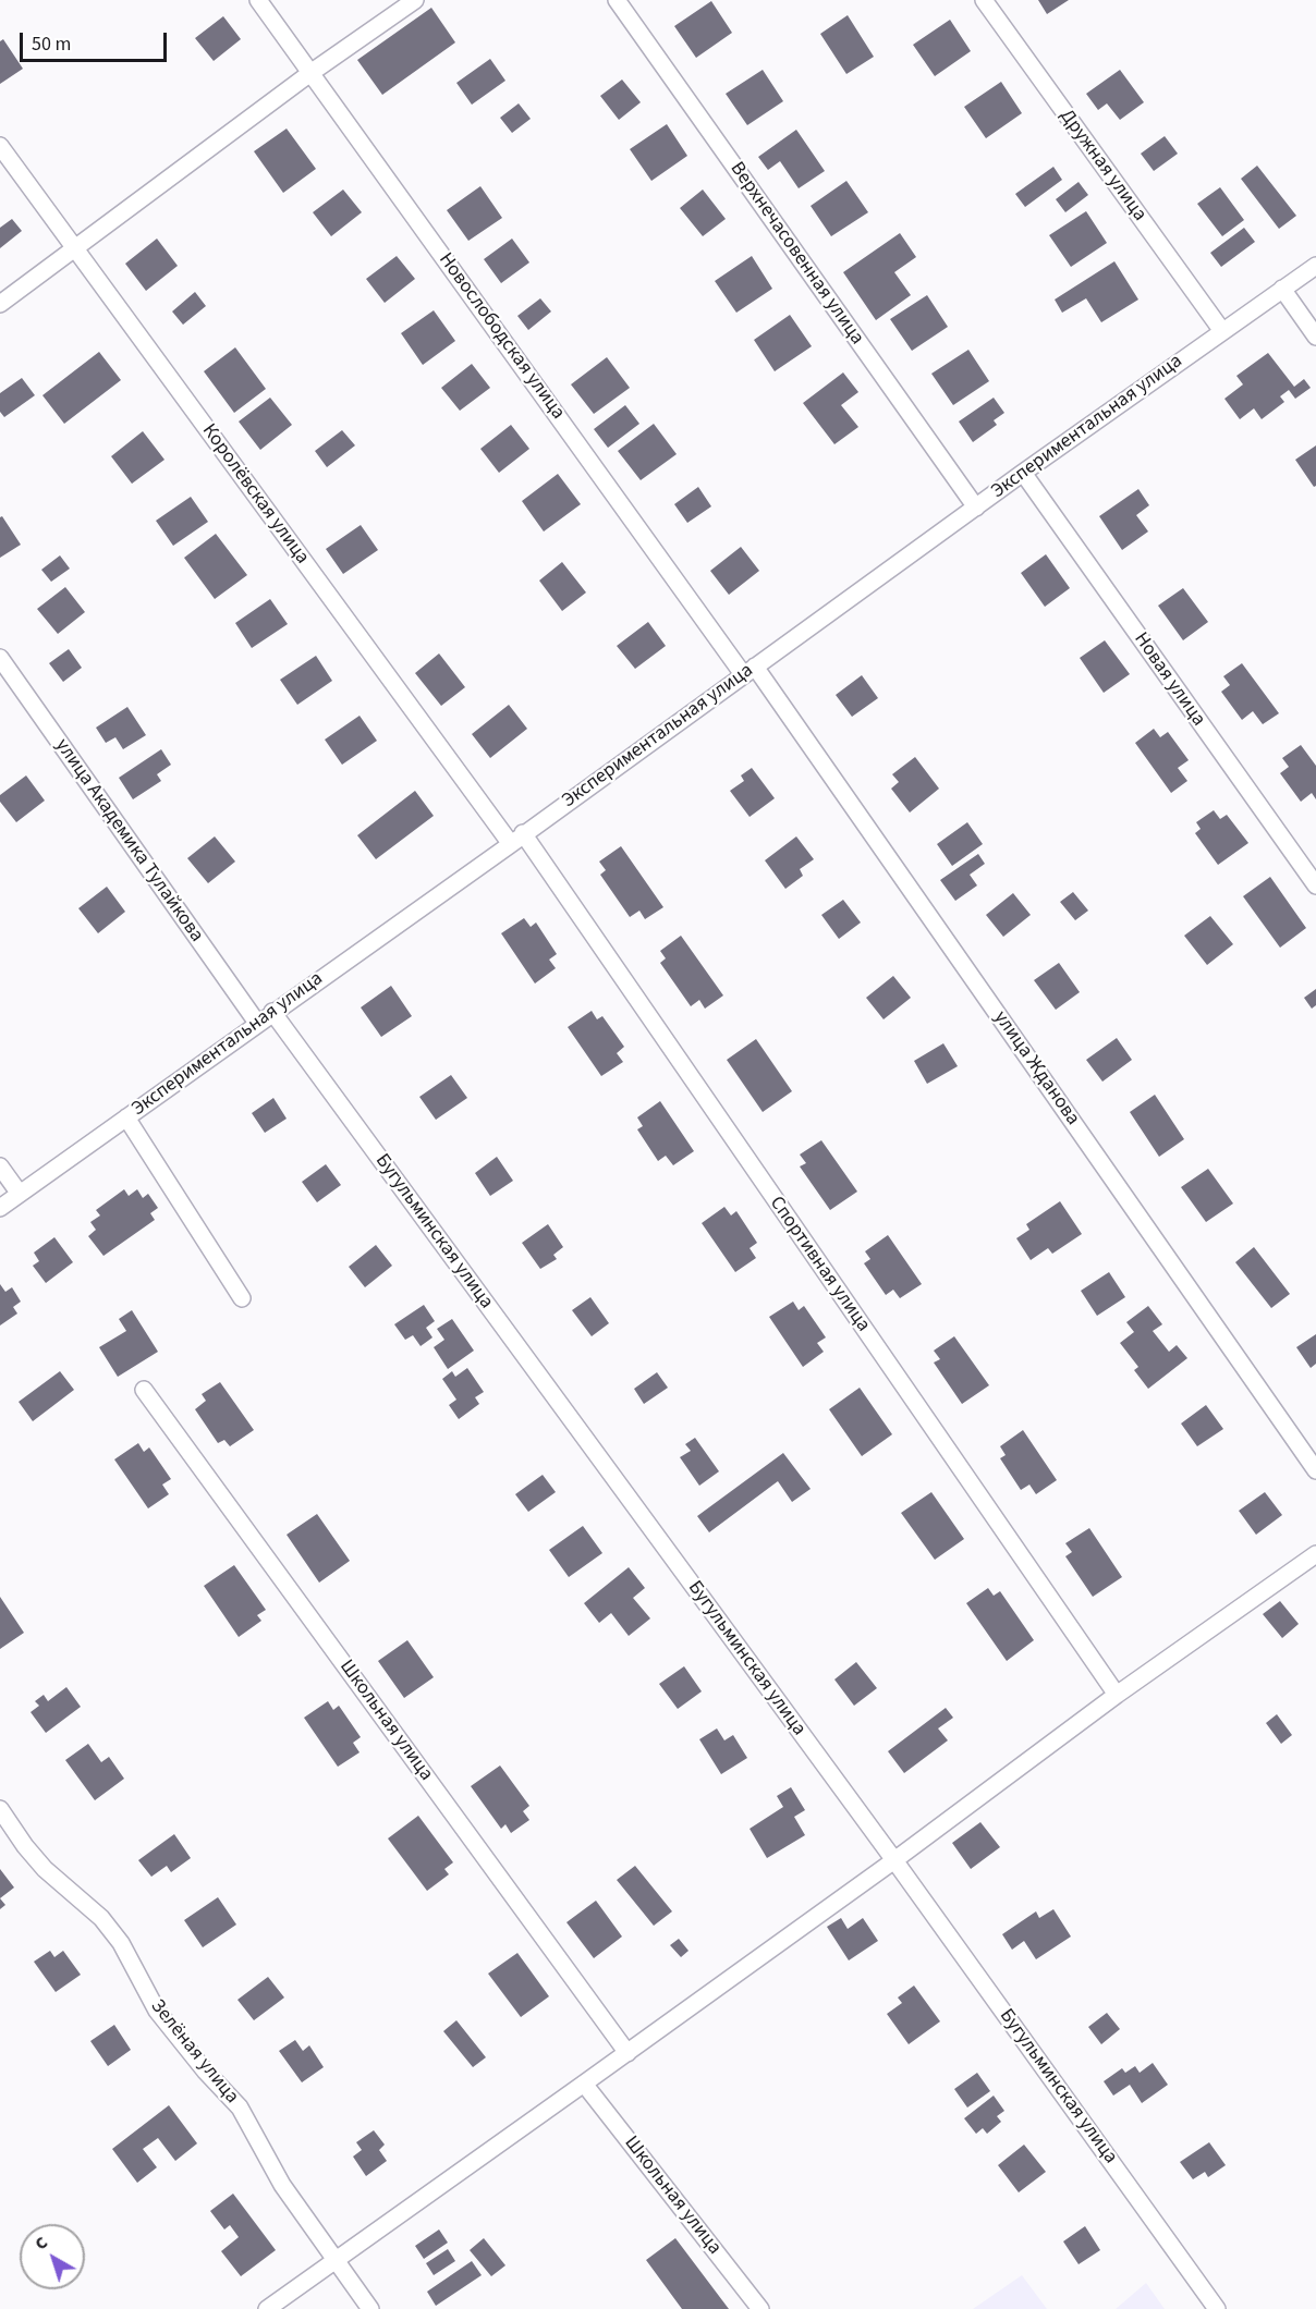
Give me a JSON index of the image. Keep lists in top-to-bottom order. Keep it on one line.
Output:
{"streets":{"street":["Дружная улица","Верхнечасовенная улица","Новослободская улица","Экспериментальная улица","Королёвская улица","Новая улица","улица Академика Тулайкова","улица Жданова","Бугульминская улица","Спортивная улица","Школьная улица","Зелёная улица"]},"crossings":[["Дружная улица","Экспериментальная улица"],["Верхнечасовенная улица","Экспериментальная улица"],["Новослободская улица","Экспериментальная улица"],["Новослободская улица","улица Жданова"],["Экспериментальная улица","Королёвская улица"],["Экспериментальная улица","Новая улица"],["Экспериментальная улица","улица Академика Тулайкова"],["Экспериментальная улица","улица Жданова"],["Экспериментальная улица","Бугульминская улица"],["Экспериментальная улица","Спортивная улица"],["Королёвская улица","Спортивная улица"]],"scale_bar":"50 m","north":"top left"}
